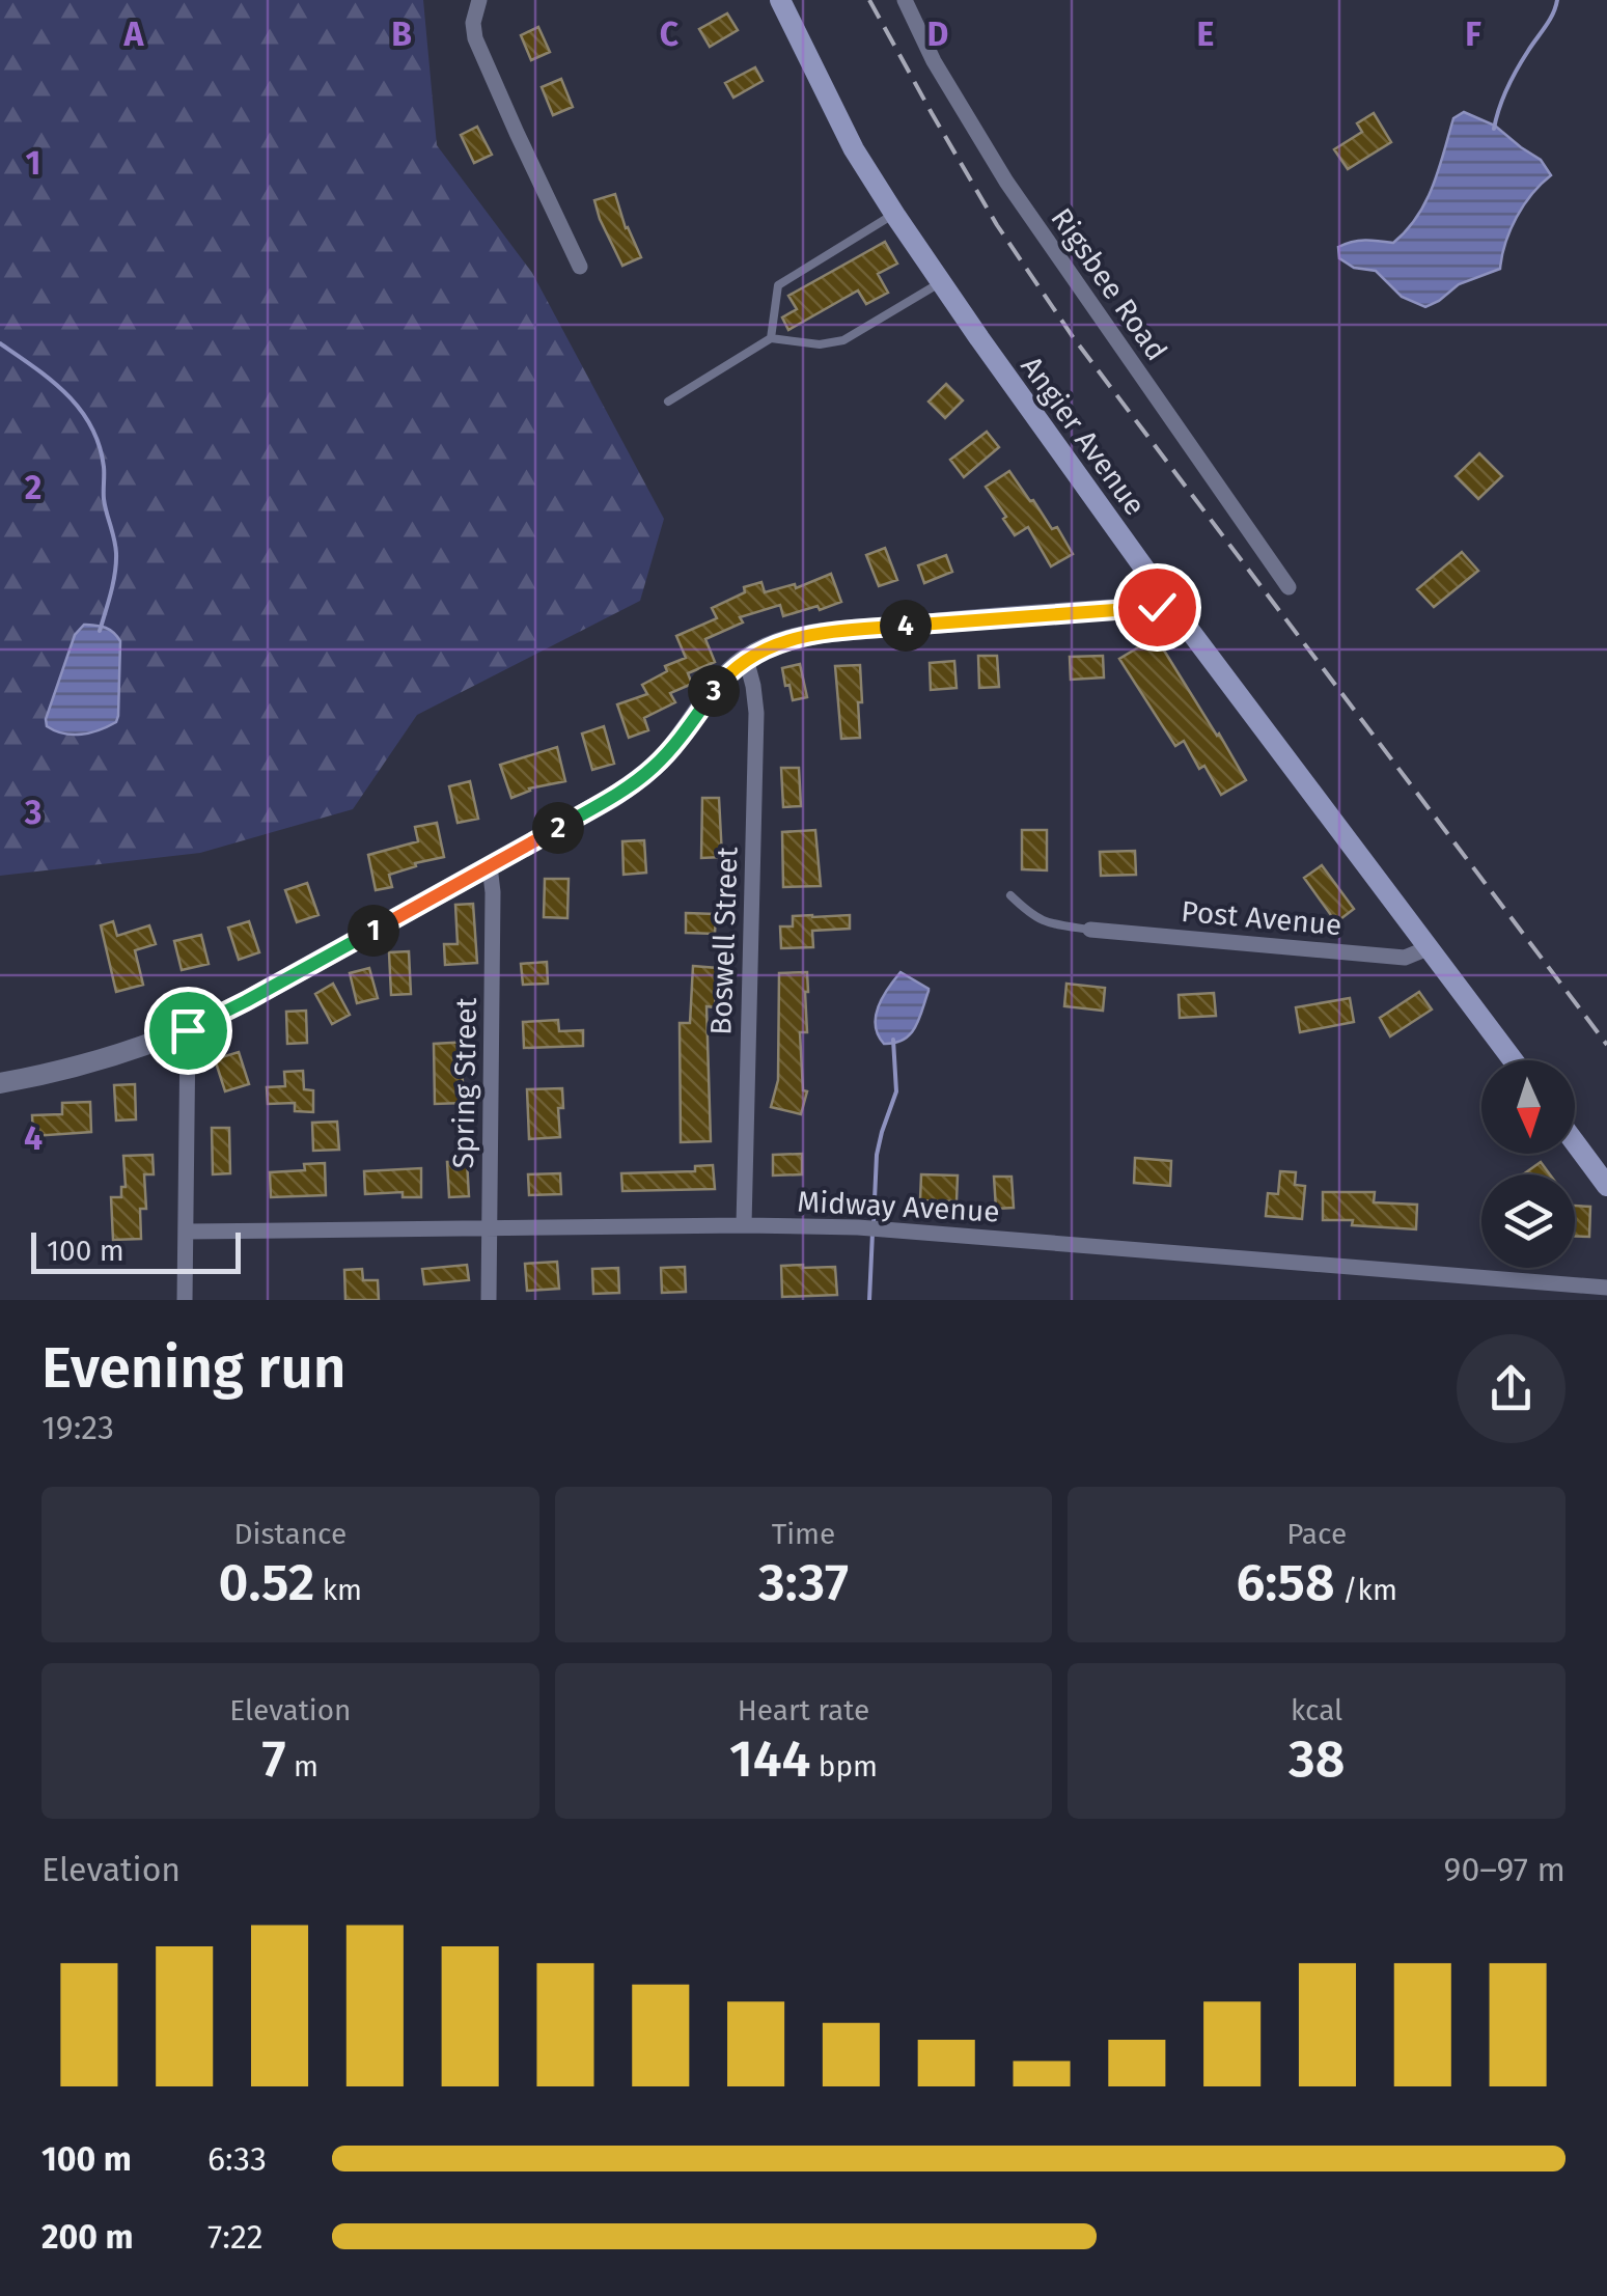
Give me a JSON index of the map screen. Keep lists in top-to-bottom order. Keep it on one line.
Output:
{"streets":{"main road":["Angier Avenue"],"street":["Rigsbee Road","Post Avenue","Boswell Street","Spring Street","Midway Avenue"]},"crossings":[["Angier Avenue","Post Avenue"],["Boswell Street","Midway Avenue"],["Spring Street","Midway Avenue"]],"scale_bar":"100 m","north":"bottom","page":{"pins":["4","3","2","1"],"scale":"100 m","heading":["Evening run","19:23"],"stats":[["Distance","0.52 km"],["Time","3:37"],["Pace","6:58 /km"],["Elevation","7 m"],["Heart rate","144 bpm"],["kcal","38"]],"chart":["Elevation","90–97 m"],"list":[{"name":"100 m","note":"6:33"},{"name":"200 m","note":"7:22"}]},"grid":{"columns":["A","B","C","D","E","F"],"rows":["1","2","3","4"]}}
